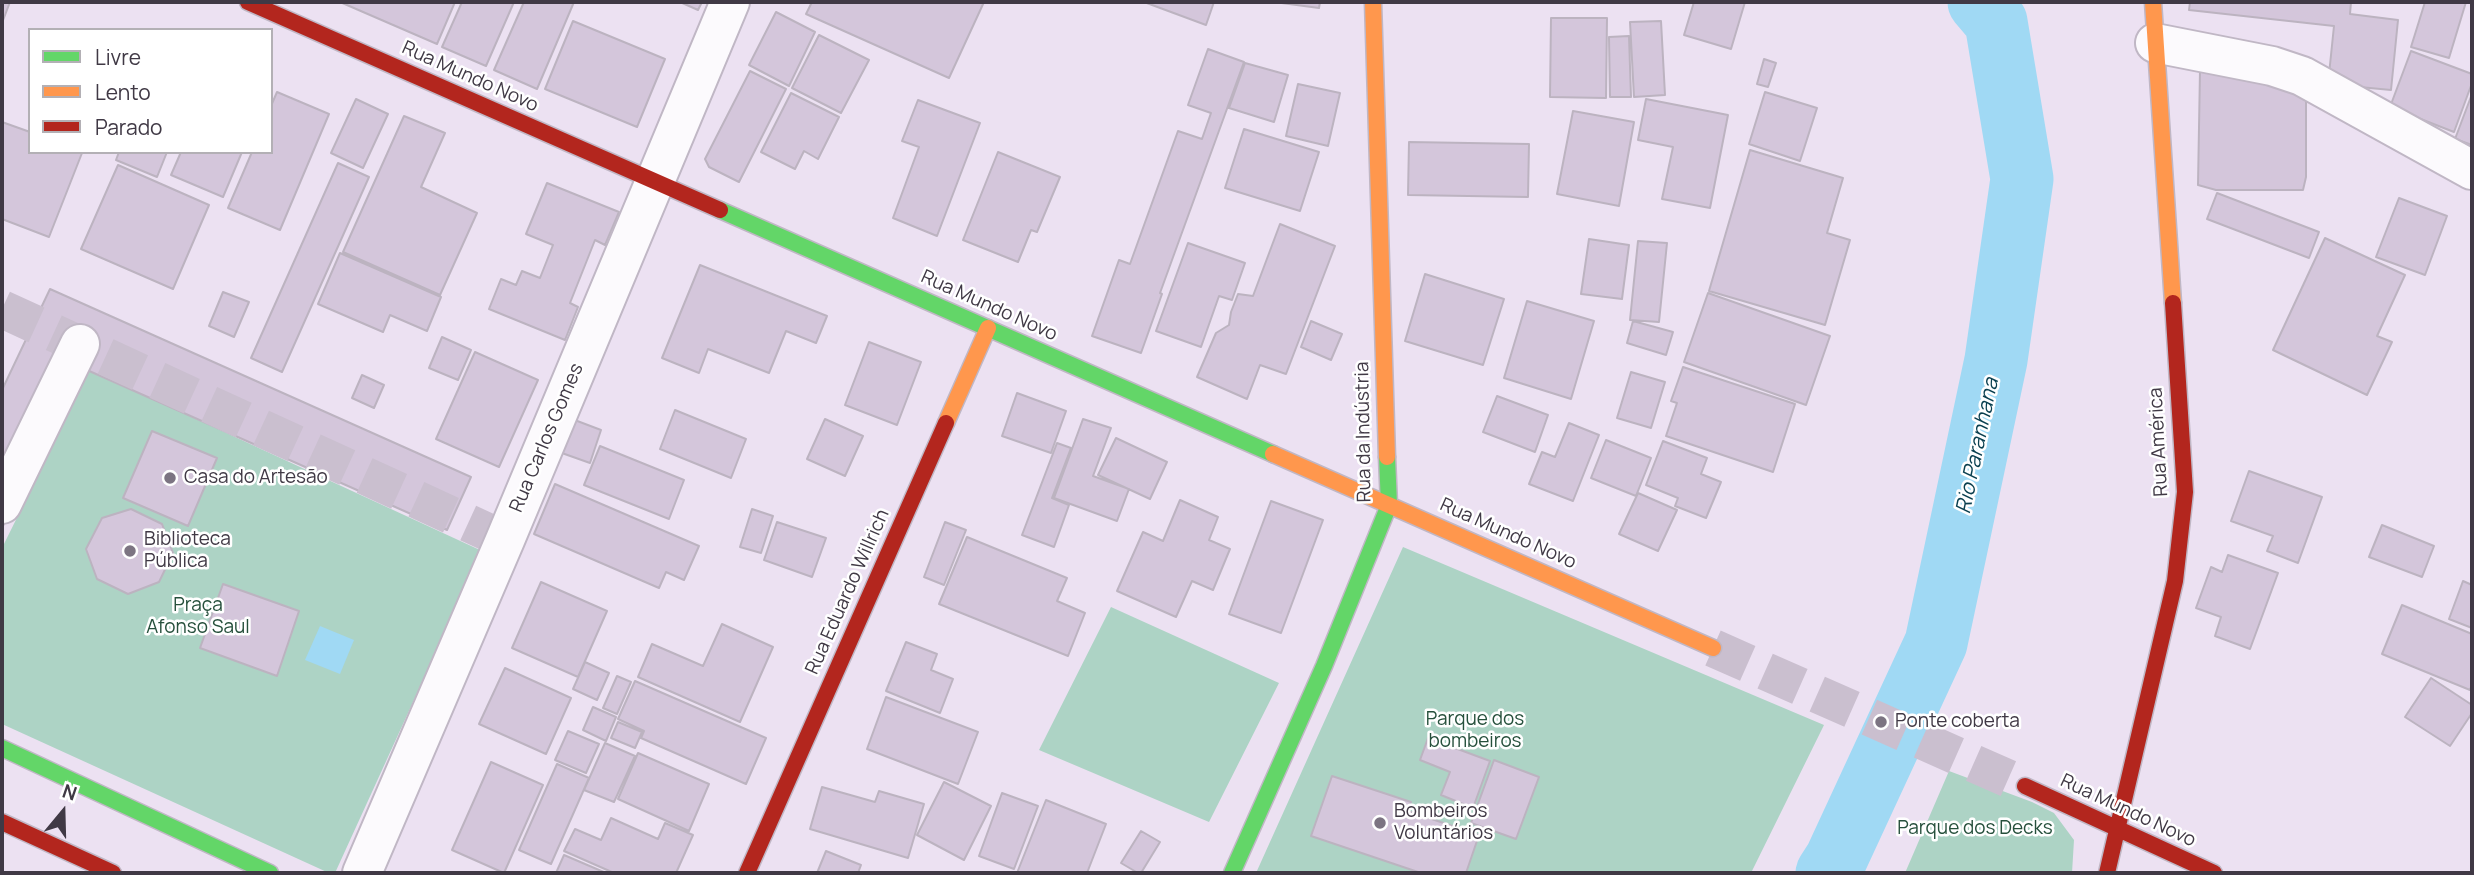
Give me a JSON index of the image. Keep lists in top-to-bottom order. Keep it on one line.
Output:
{"streets":{"main road":["Rua Mundo Novo","Rua da Indústria","Rua América","Rua Eduardo Willrich"],"street":["Rua Carlos Gomes"]},"crossings":[["Rua Mundo Novo","Rua da Indústria"],["Rua Mundo Novo","Rua Carlos Gomes"],["Rua Mundo Novo","Rua América"],["Rua Mundo Novo","Rua Eduardo Willrich"]],"water":["Rio Paranhana"],"parks":["Praça Afonso Saul","Parque dos bombeiros","Parque dos Decks"],"places":["Casa do Artesão","Biblioteca Pública","Ponte coberta","Bombeiros Voluntários"],"legend":["Livre","Lento","Parado"],"north":"top"}
